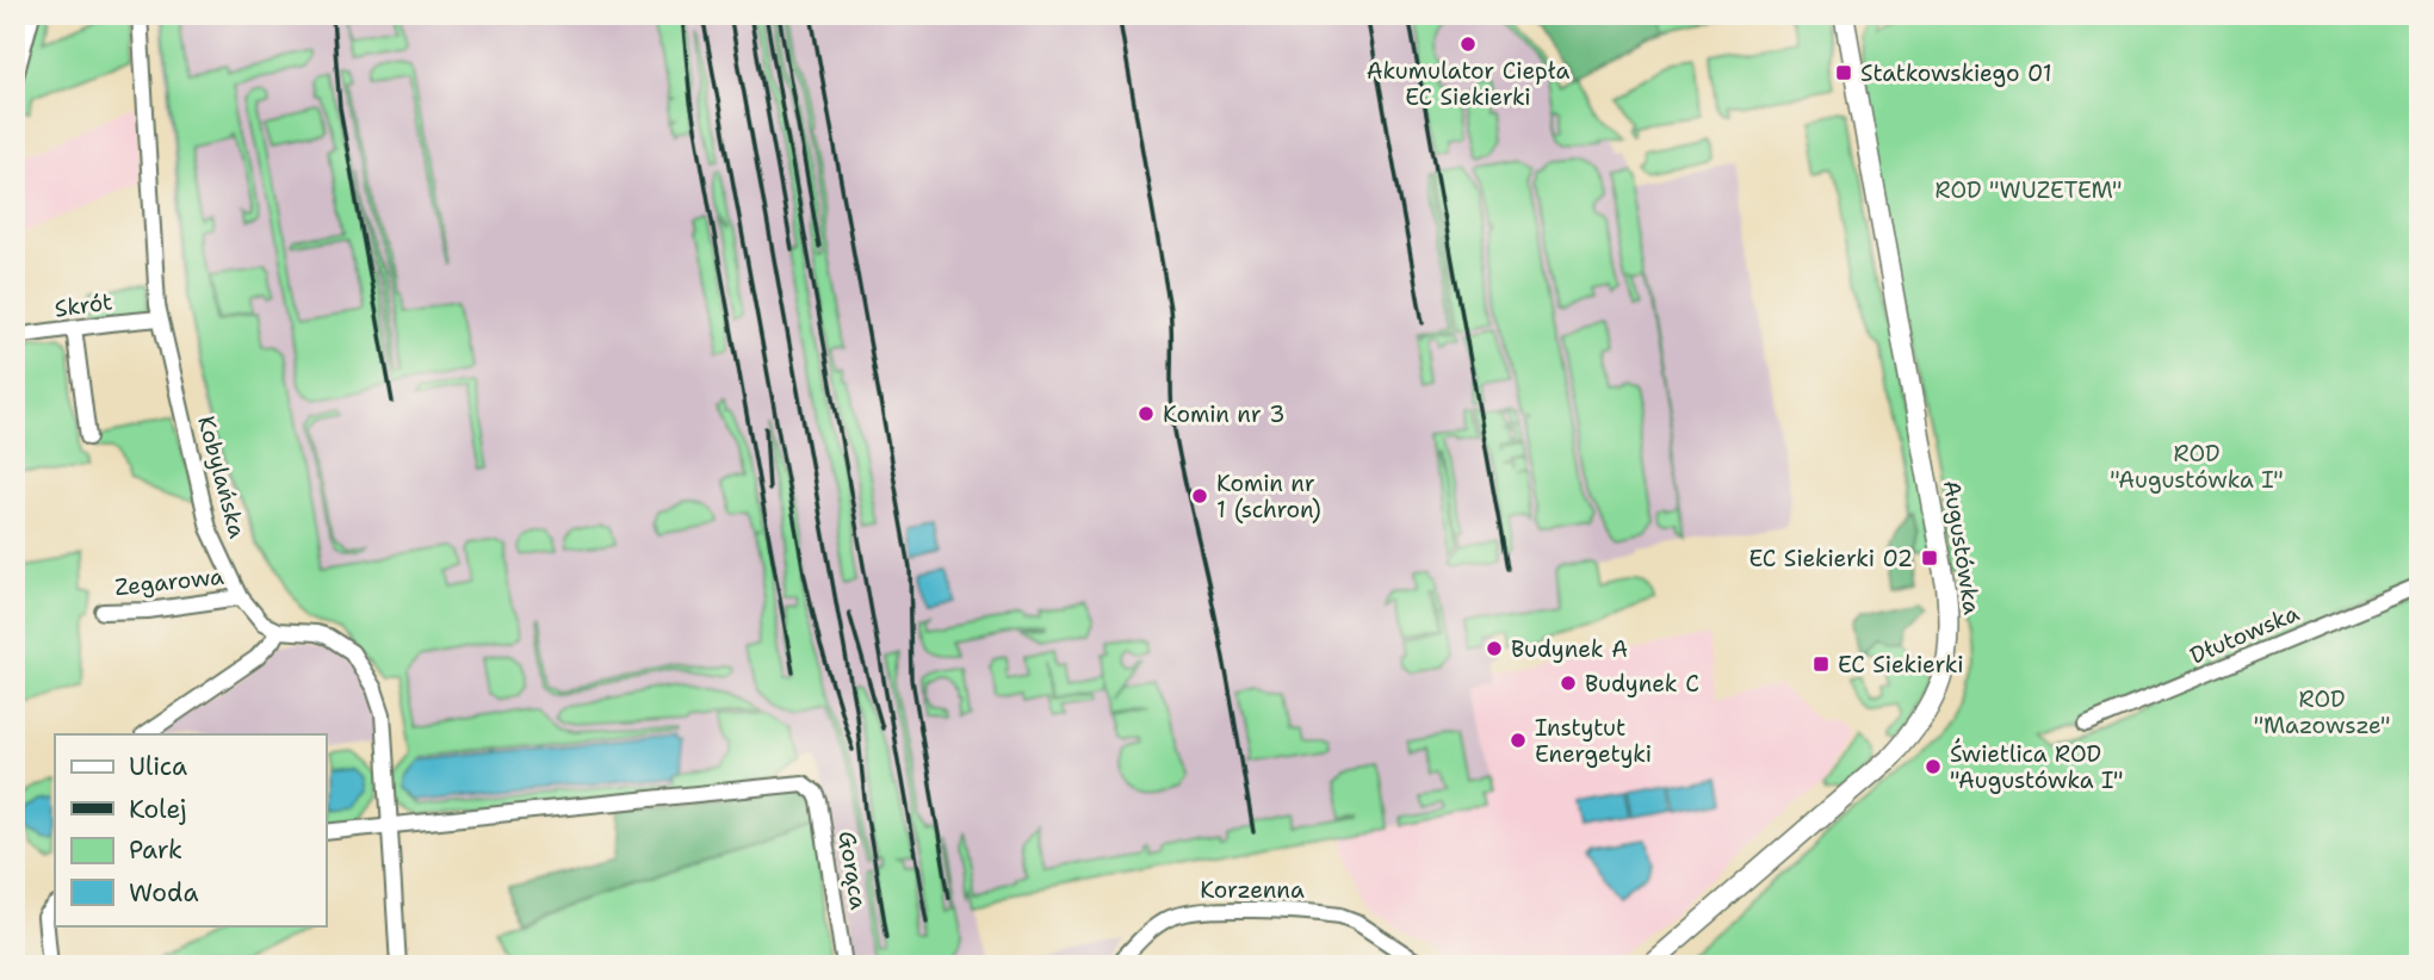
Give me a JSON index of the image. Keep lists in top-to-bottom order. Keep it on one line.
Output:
{"streets":{"street":["Skrót","Kobylańska","Augustówka","Zegarowa","Dłutowska","Gorąca","Korzenna"]},"crossings":[["Skrót","Kobylańska"],["Kobylańska","Zegarowa"]],"parks":["ROD \"WUZETEM\"","ROD \"Augustówka I\"","ROD \"Mazowsze\""],"places":{"other":["Akumulator Ciepła EC Siekierki","Komin nr 3","Komin nr 1 (schron)","Budynek A","Budynek C","Instytut Energetyki","Świetlica ROD \"Augustówka I\""],"transit":["Statkowskiego 01","EC Siekierki 02","EC Siekierki"]},"legend":["Ulica","Kolej","Park","Woda"]}
